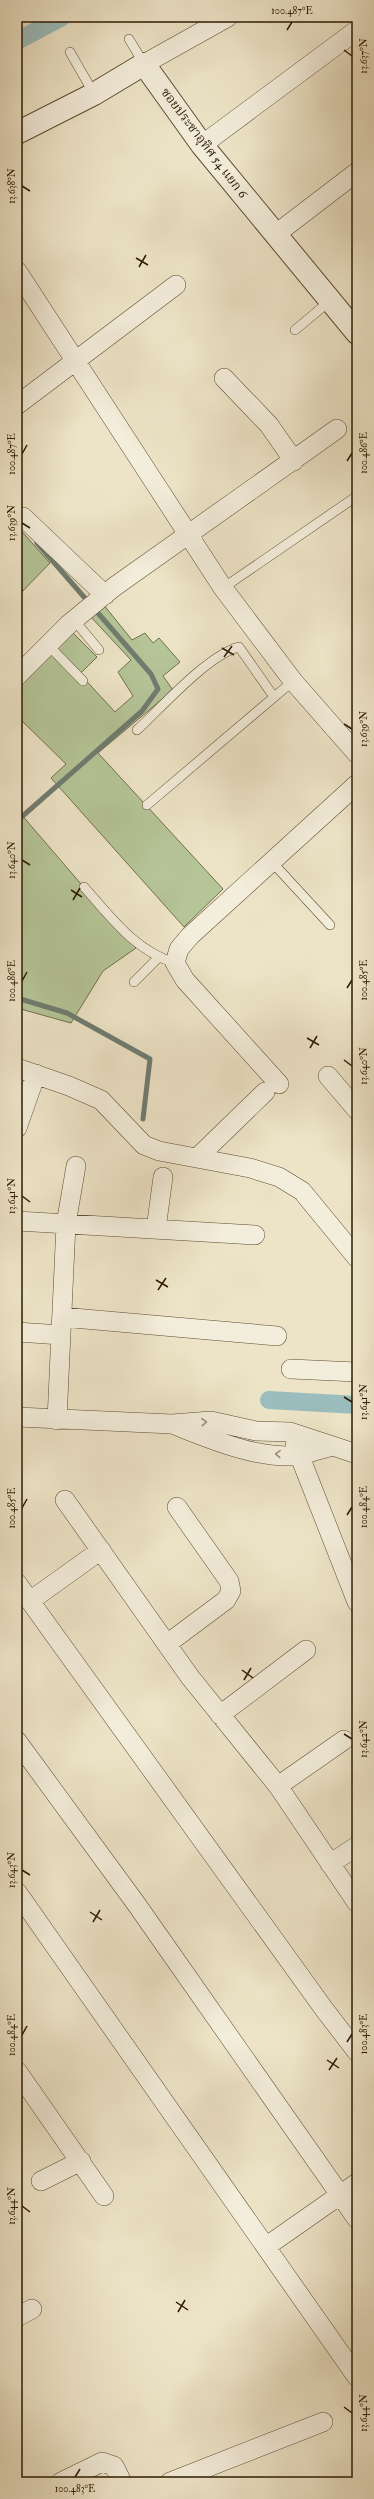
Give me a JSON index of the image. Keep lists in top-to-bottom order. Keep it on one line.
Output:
{"streets":{"street":["ซอยประชาอุทิศ 54 แยก 6"]},"coordinates":["100.487°E","13.637°N","13.638°N","100.486°E","13.639°N","13.640°N","100.485°E","13.641°N","100.484°E","13.642°N","13.643°N","100.483°E","13.644°N"]}
